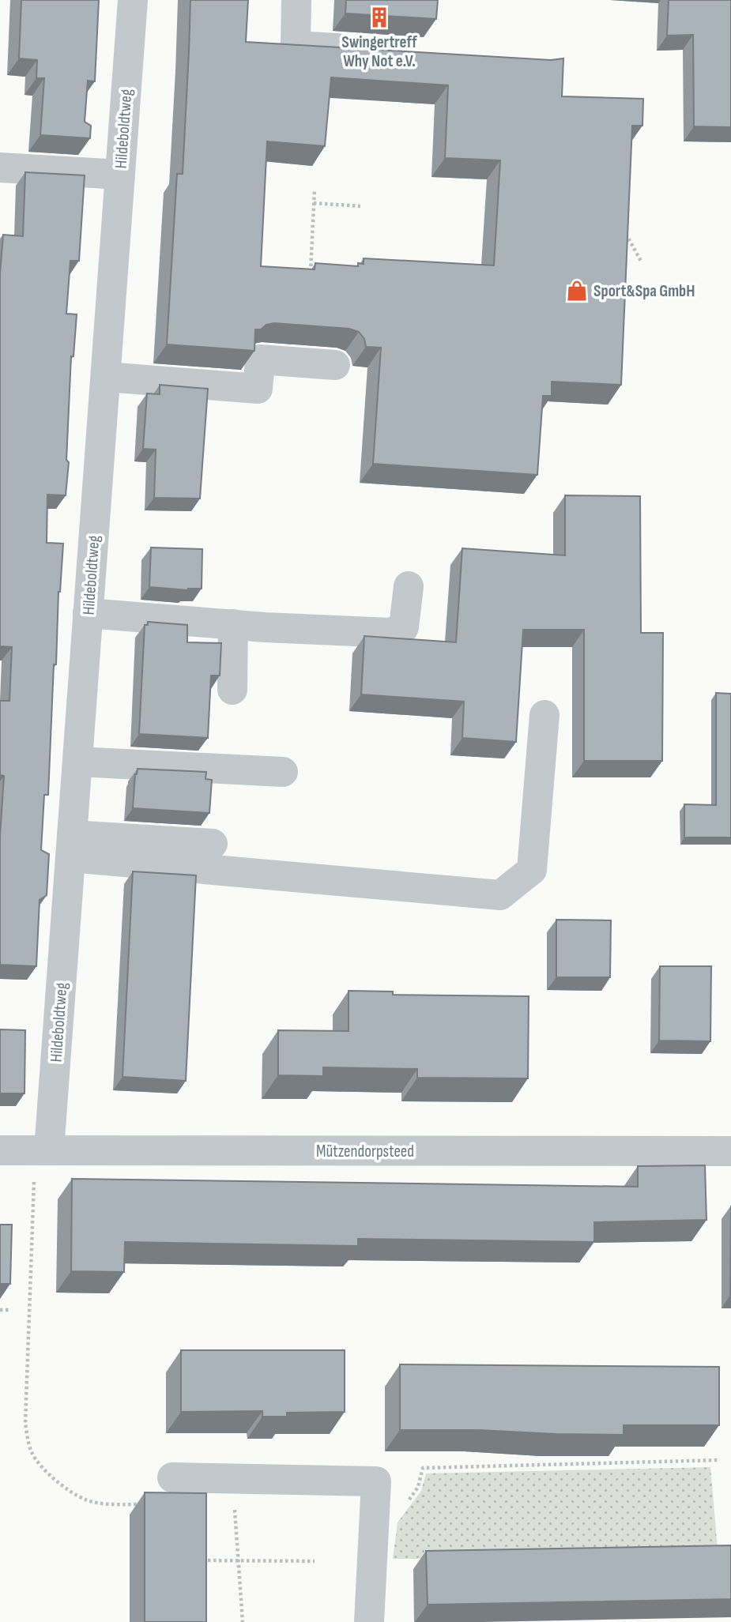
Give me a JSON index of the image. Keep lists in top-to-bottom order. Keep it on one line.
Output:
{"streets":{"street":["Hildeboldtweg","Mützendorpsteed"]},"crossings":[["Hildeboldtweg","Mützendorpsteed"]],"places":{"building":["Swingertreff Why Not e.V."],"shop":["Sport&Spa GmbH"]}}
